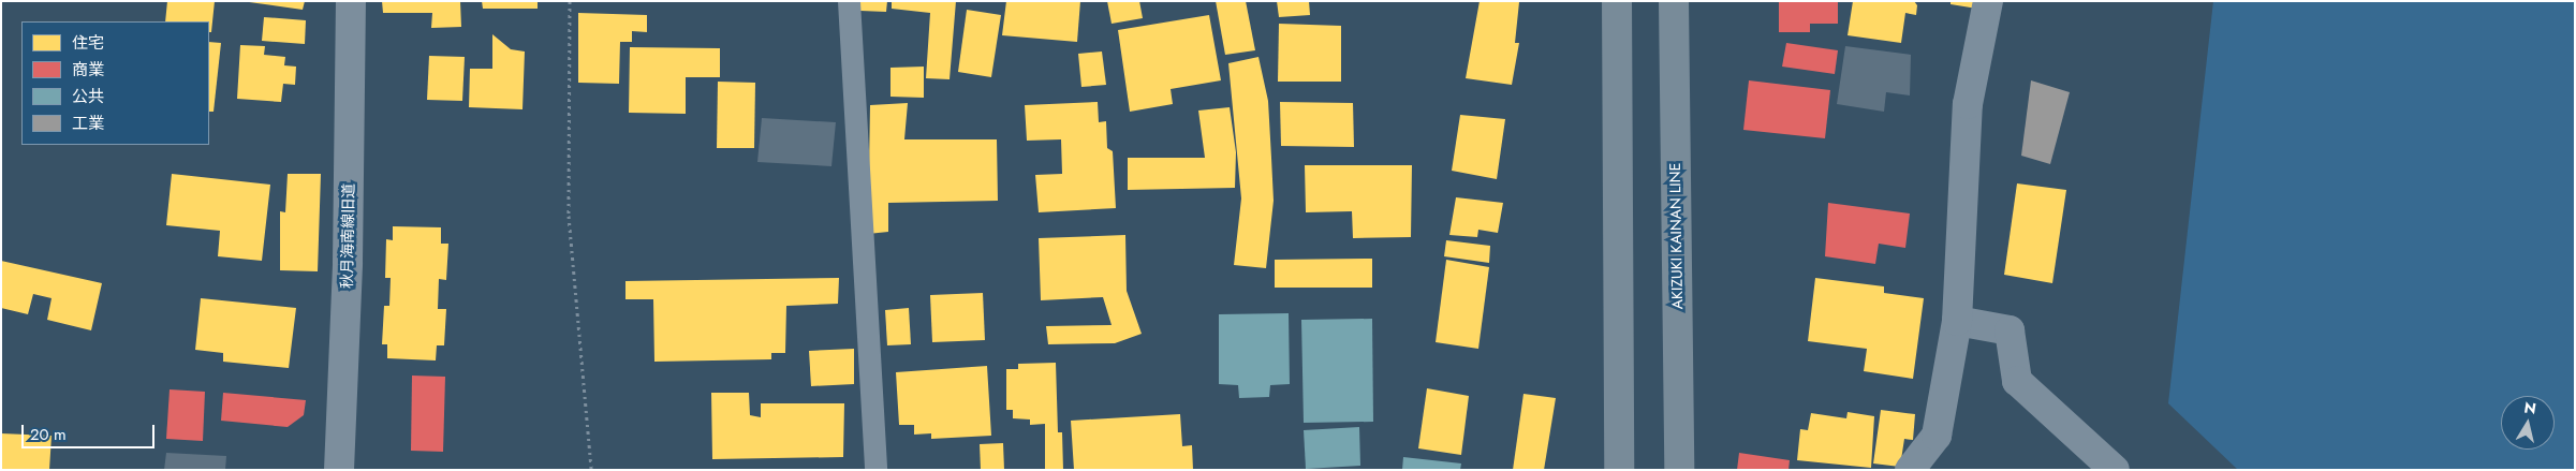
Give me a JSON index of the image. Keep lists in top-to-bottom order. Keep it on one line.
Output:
{"streets":{"main road":["AKIZUKI KAINAN LINE"],"street":["秋月海南線旧道"]},"legend":["住宅","商業","公共","工業"],"scale_bar":"20 m","north":"top"}
